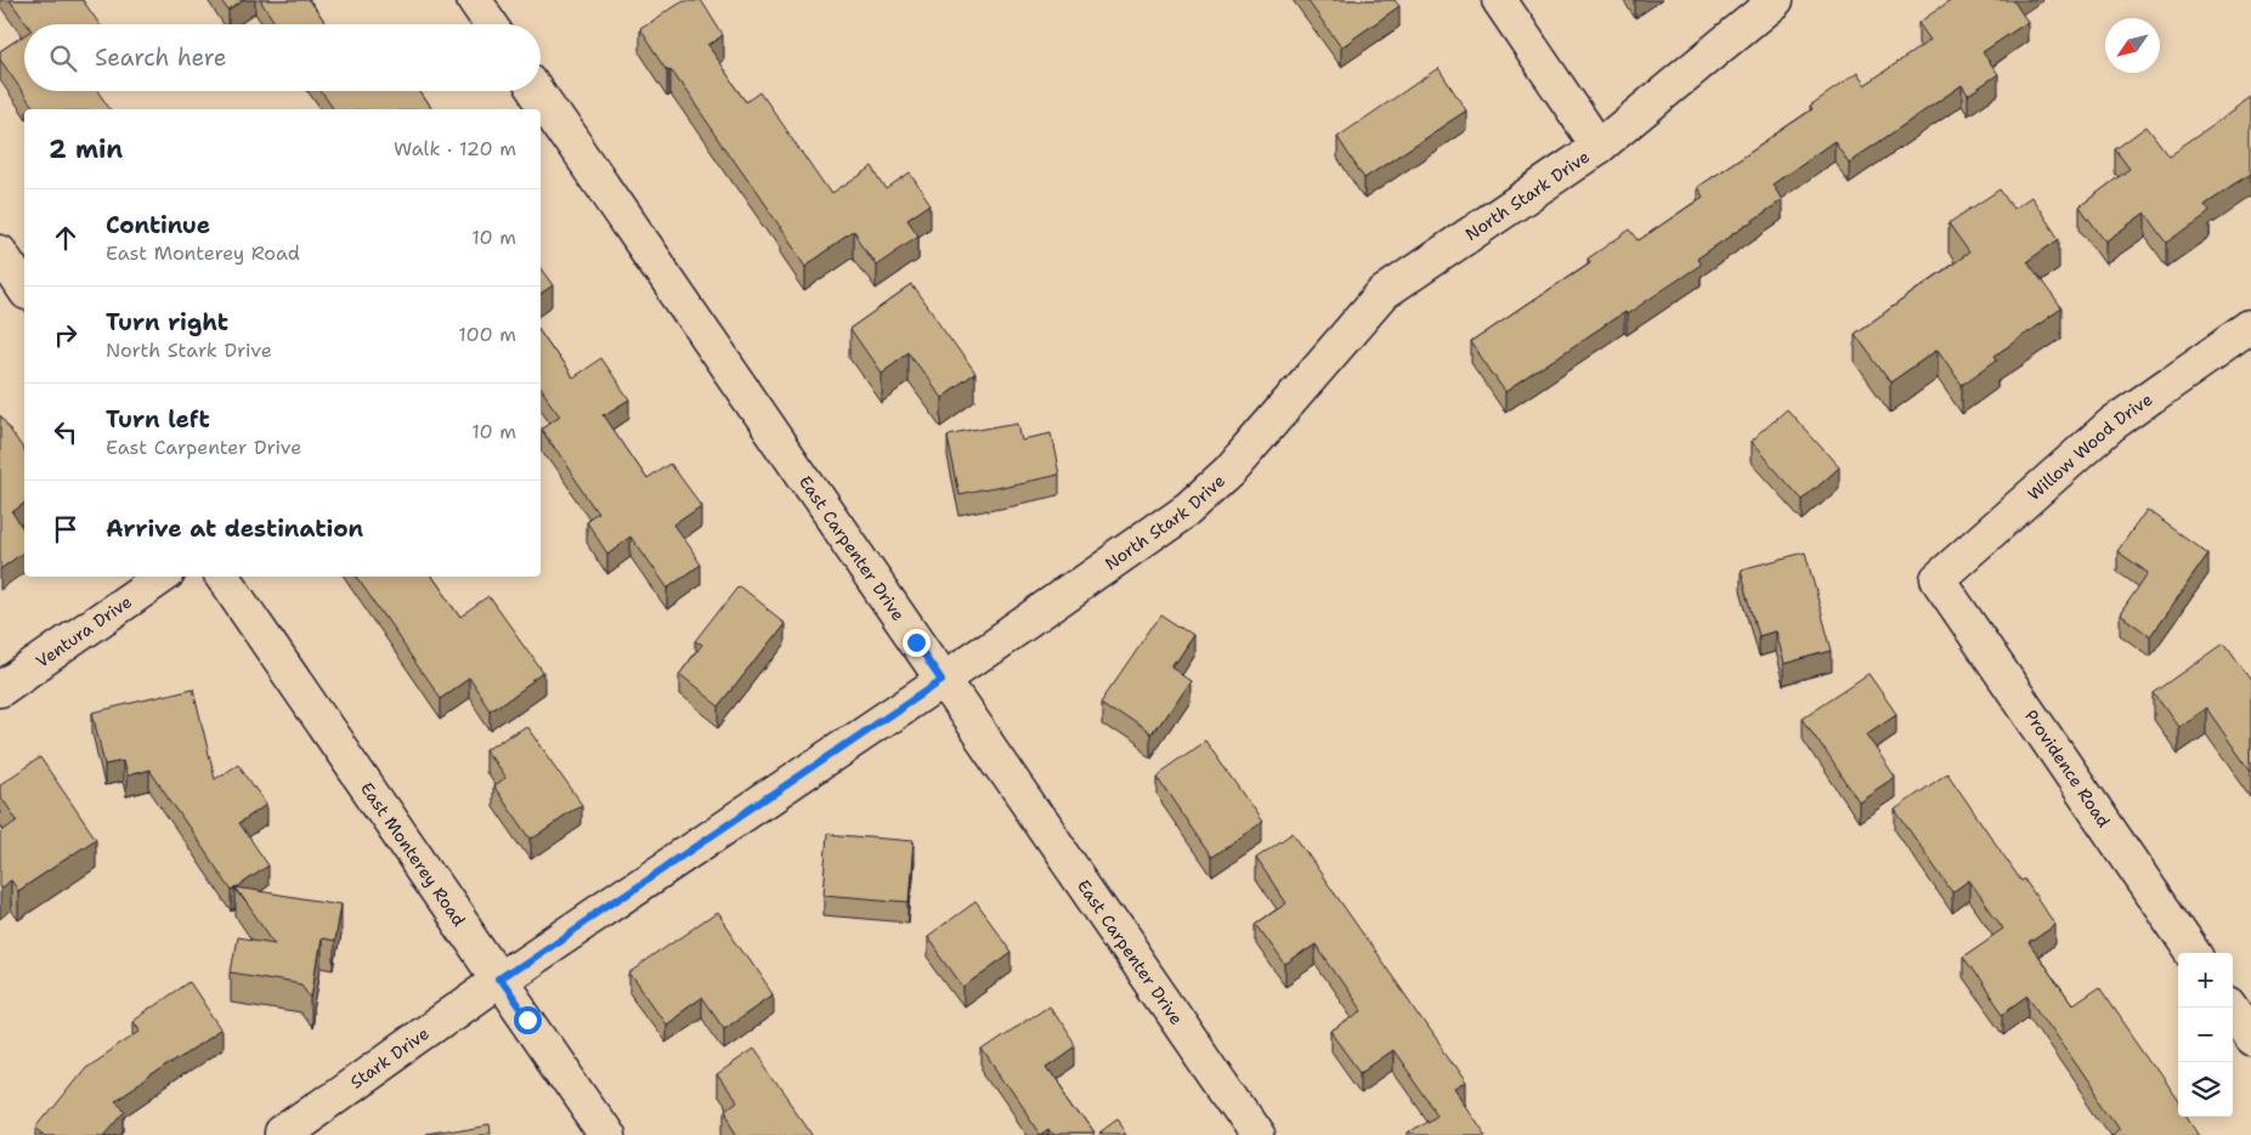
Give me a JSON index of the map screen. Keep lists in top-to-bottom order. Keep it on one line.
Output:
{"streets":{"street":["North Stark Drive","Willow Wood Drive","East Carpenter Drive","Ventura Drive","Providence Road","East Monterey Road","Stark Drive"]},"crossings":[["North Stark Drive","East Carpenter Drive"],["North Stark Drive","East Monterey Road"],["North Stark Drive","Stark Drive"],["Willow Wood Drive","Providence Road"],["East Monterey Road","Stark Drive"]],"north":"bottom left","page":{"search":"Search here","heading":["2 min","Walk · 120 m"],"list":[["Continue","East Monterey Road","10 m"],["Turn right","North Stark Drive","100 m"],["Turn left","East Carpenter Drive","10 m"],"Arrive at destination"],"map_buttons":["+","−"]}}
